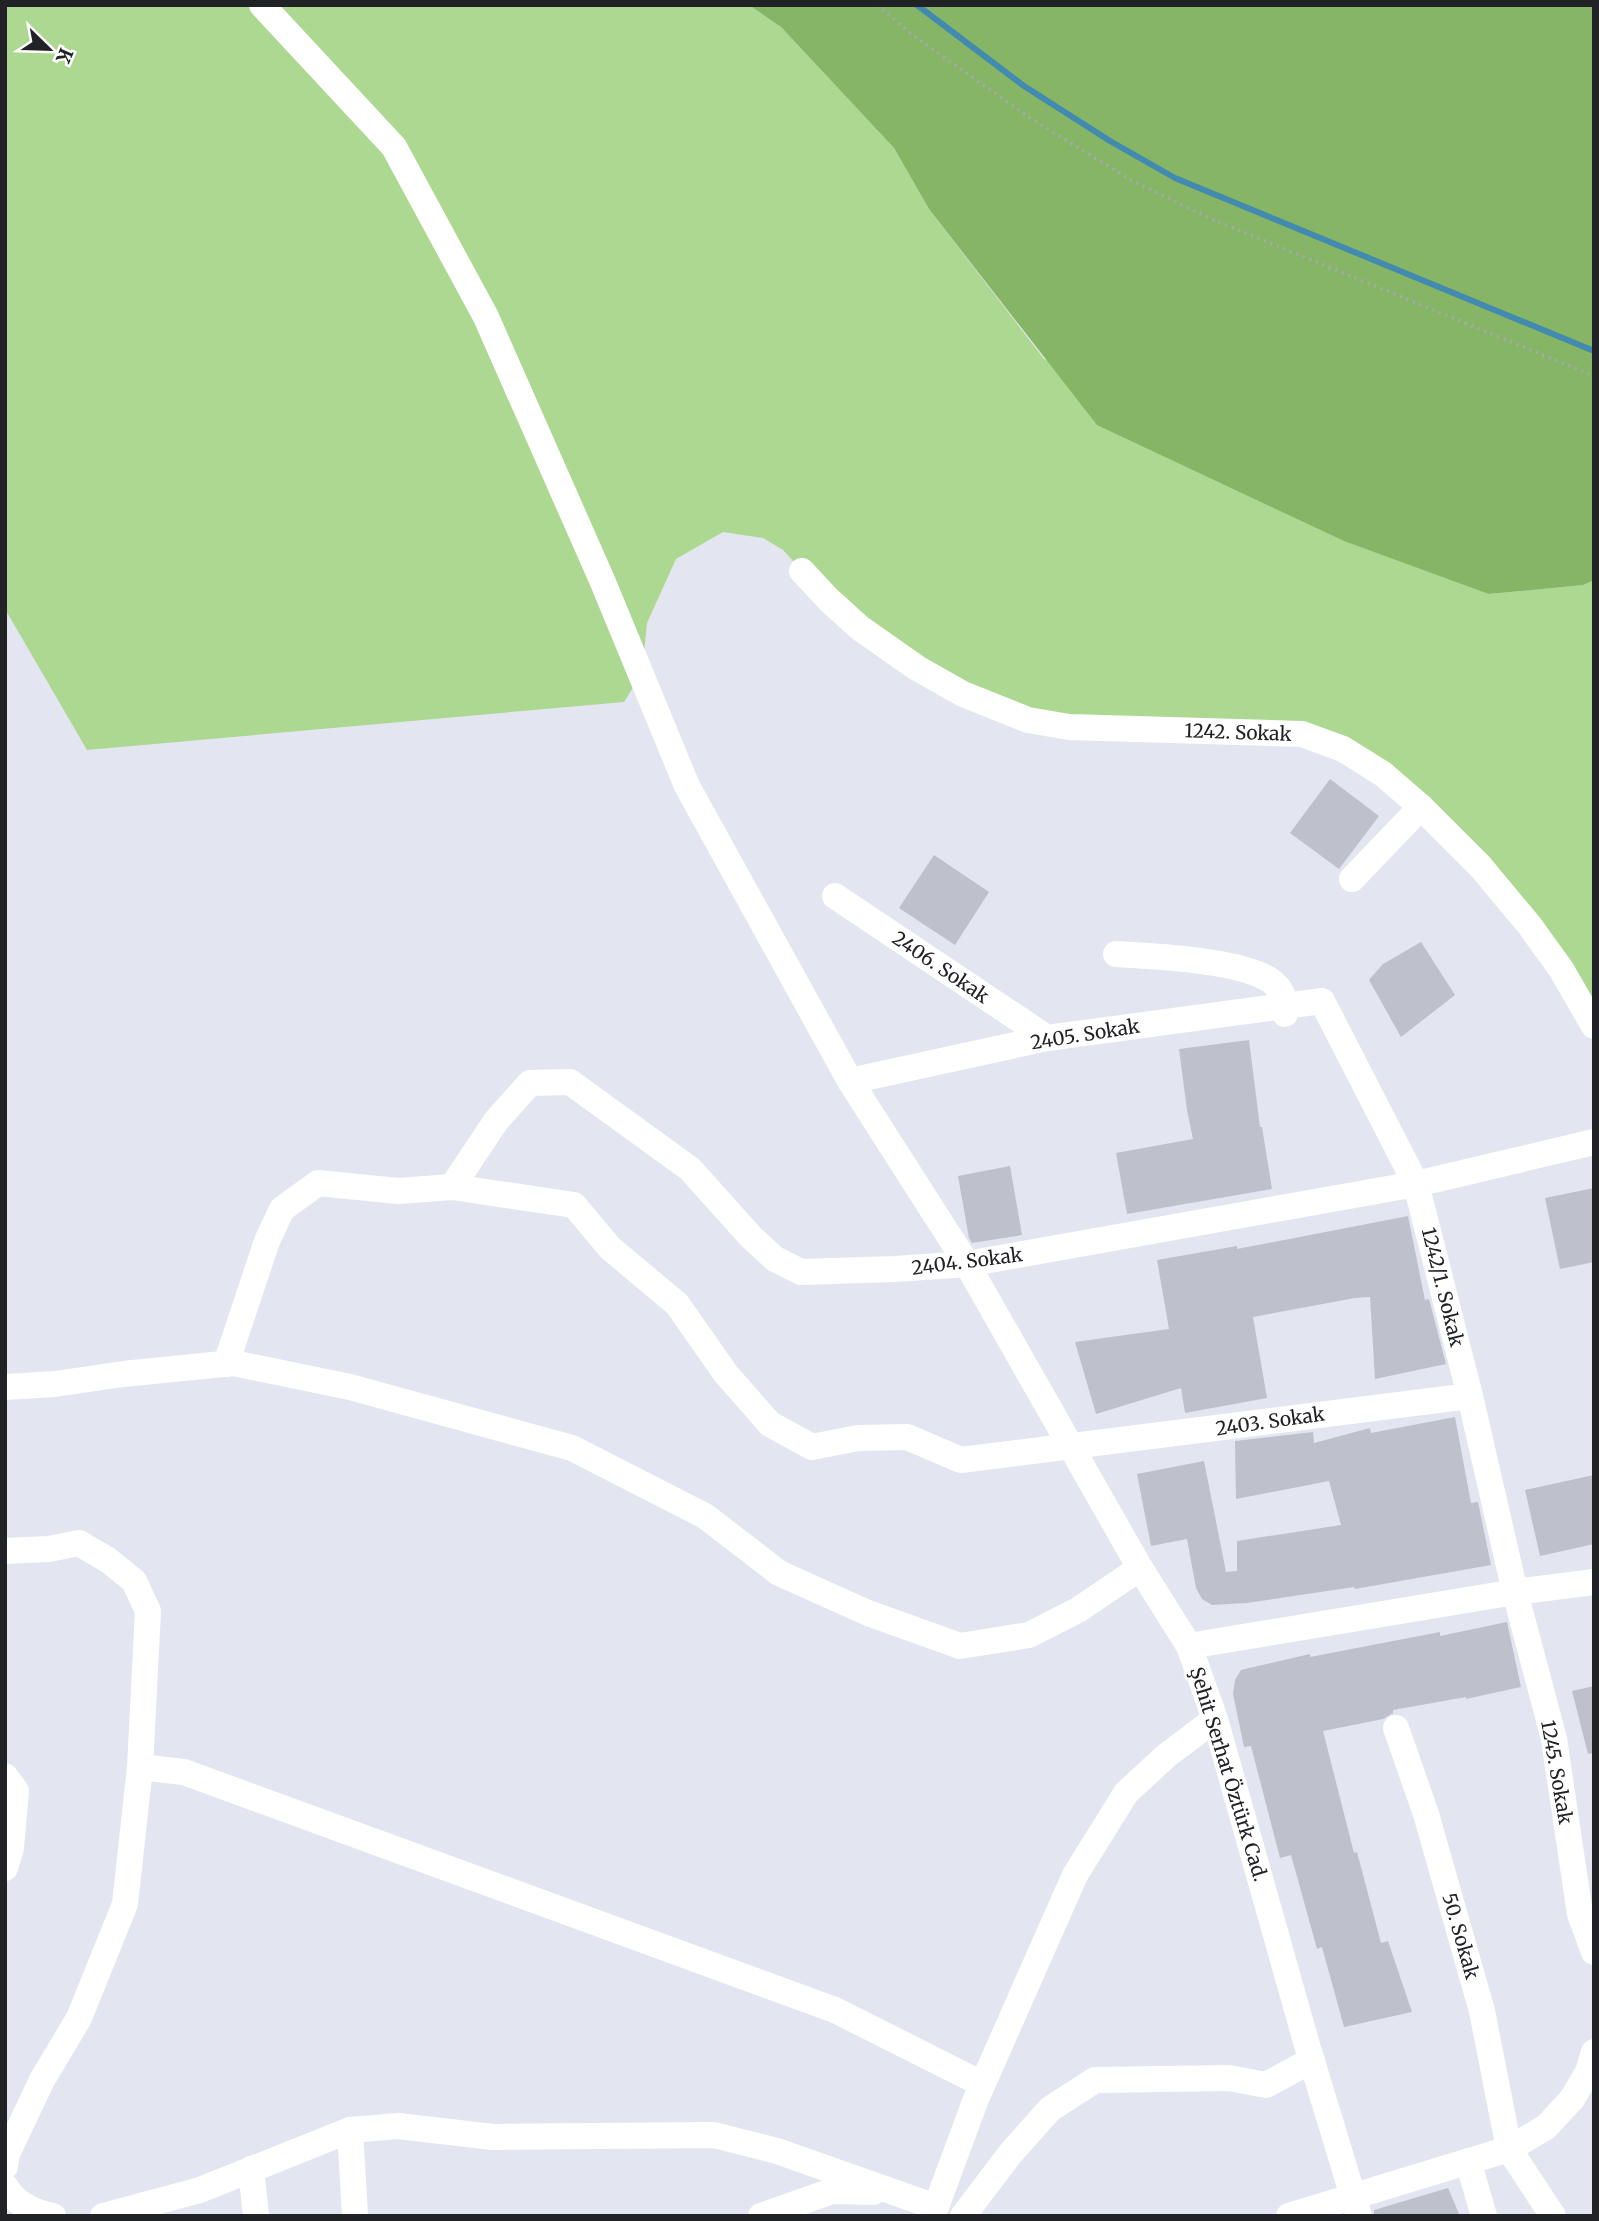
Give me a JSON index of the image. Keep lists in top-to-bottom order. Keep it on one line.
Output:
{"streets":{"street":["1242. Sokak","2406. Sokak","2405. Sokak","2404. Sokak","1242/1. Sokak","2403. Sokak","1245. Sokak","Şehit Serhat Öztürk Cad.","50. Sokak"]},"crossings":[["2406. Sokak","2405. Sokak"],["2405. Sokak","1242/1. Sokak"],["2404. Sokak","1242/1. Sokak"],["2404. Sokak","2403. Sokak"],["1242/1. Sokak","2403. Sokak"],["1242/1. Sokak","1245. Sokak"],["1242/1. Sokak","Şehit Serhat Öztürk Cad."],["1245. Sokak","Şehit Serhat Öztürk Cad."]],"north":"bottom right"}
